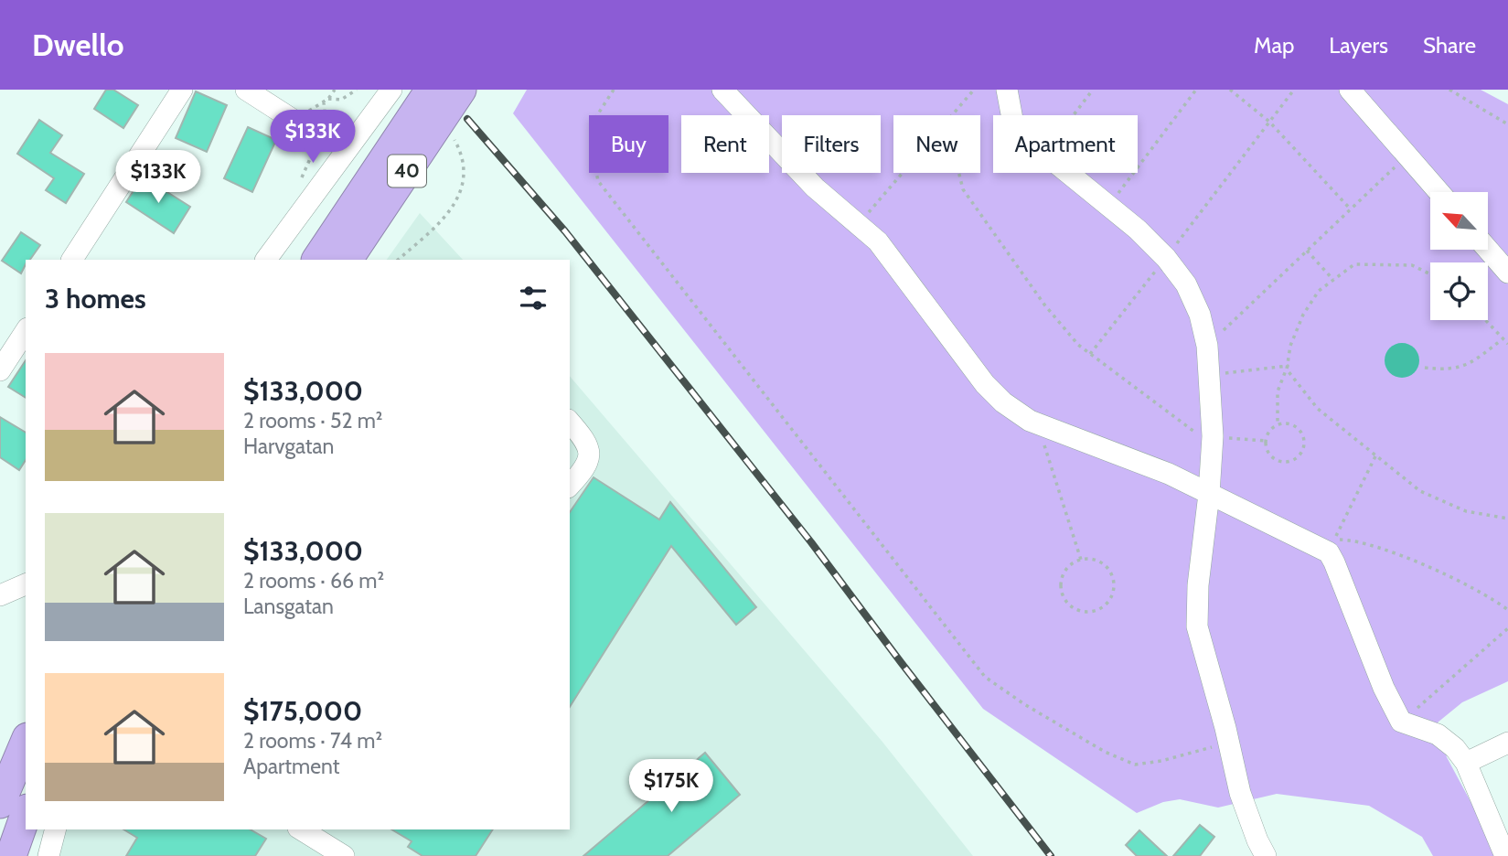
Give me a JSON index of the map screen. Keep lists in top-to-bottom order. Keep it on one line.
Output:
{"streets":{"highway":["40"]},"north":"top left","page":{"header":"Dwello","nav":["Map","Layers","Share"],"price":["$133K","$133K","$175K"],"chip":["Buy","Rent","Filters","New","Apartment"],"heading":"3 homes","list":[{"name":"$133,000","note":"2 rooms · 52 m² · Harvgatan"},{"name":"$133,000","note":"2 rooms · 66 m² · Lansgatan"},{"name":"$175,000","note":"2 rooms · 74 m² · Apartment"}]}}
